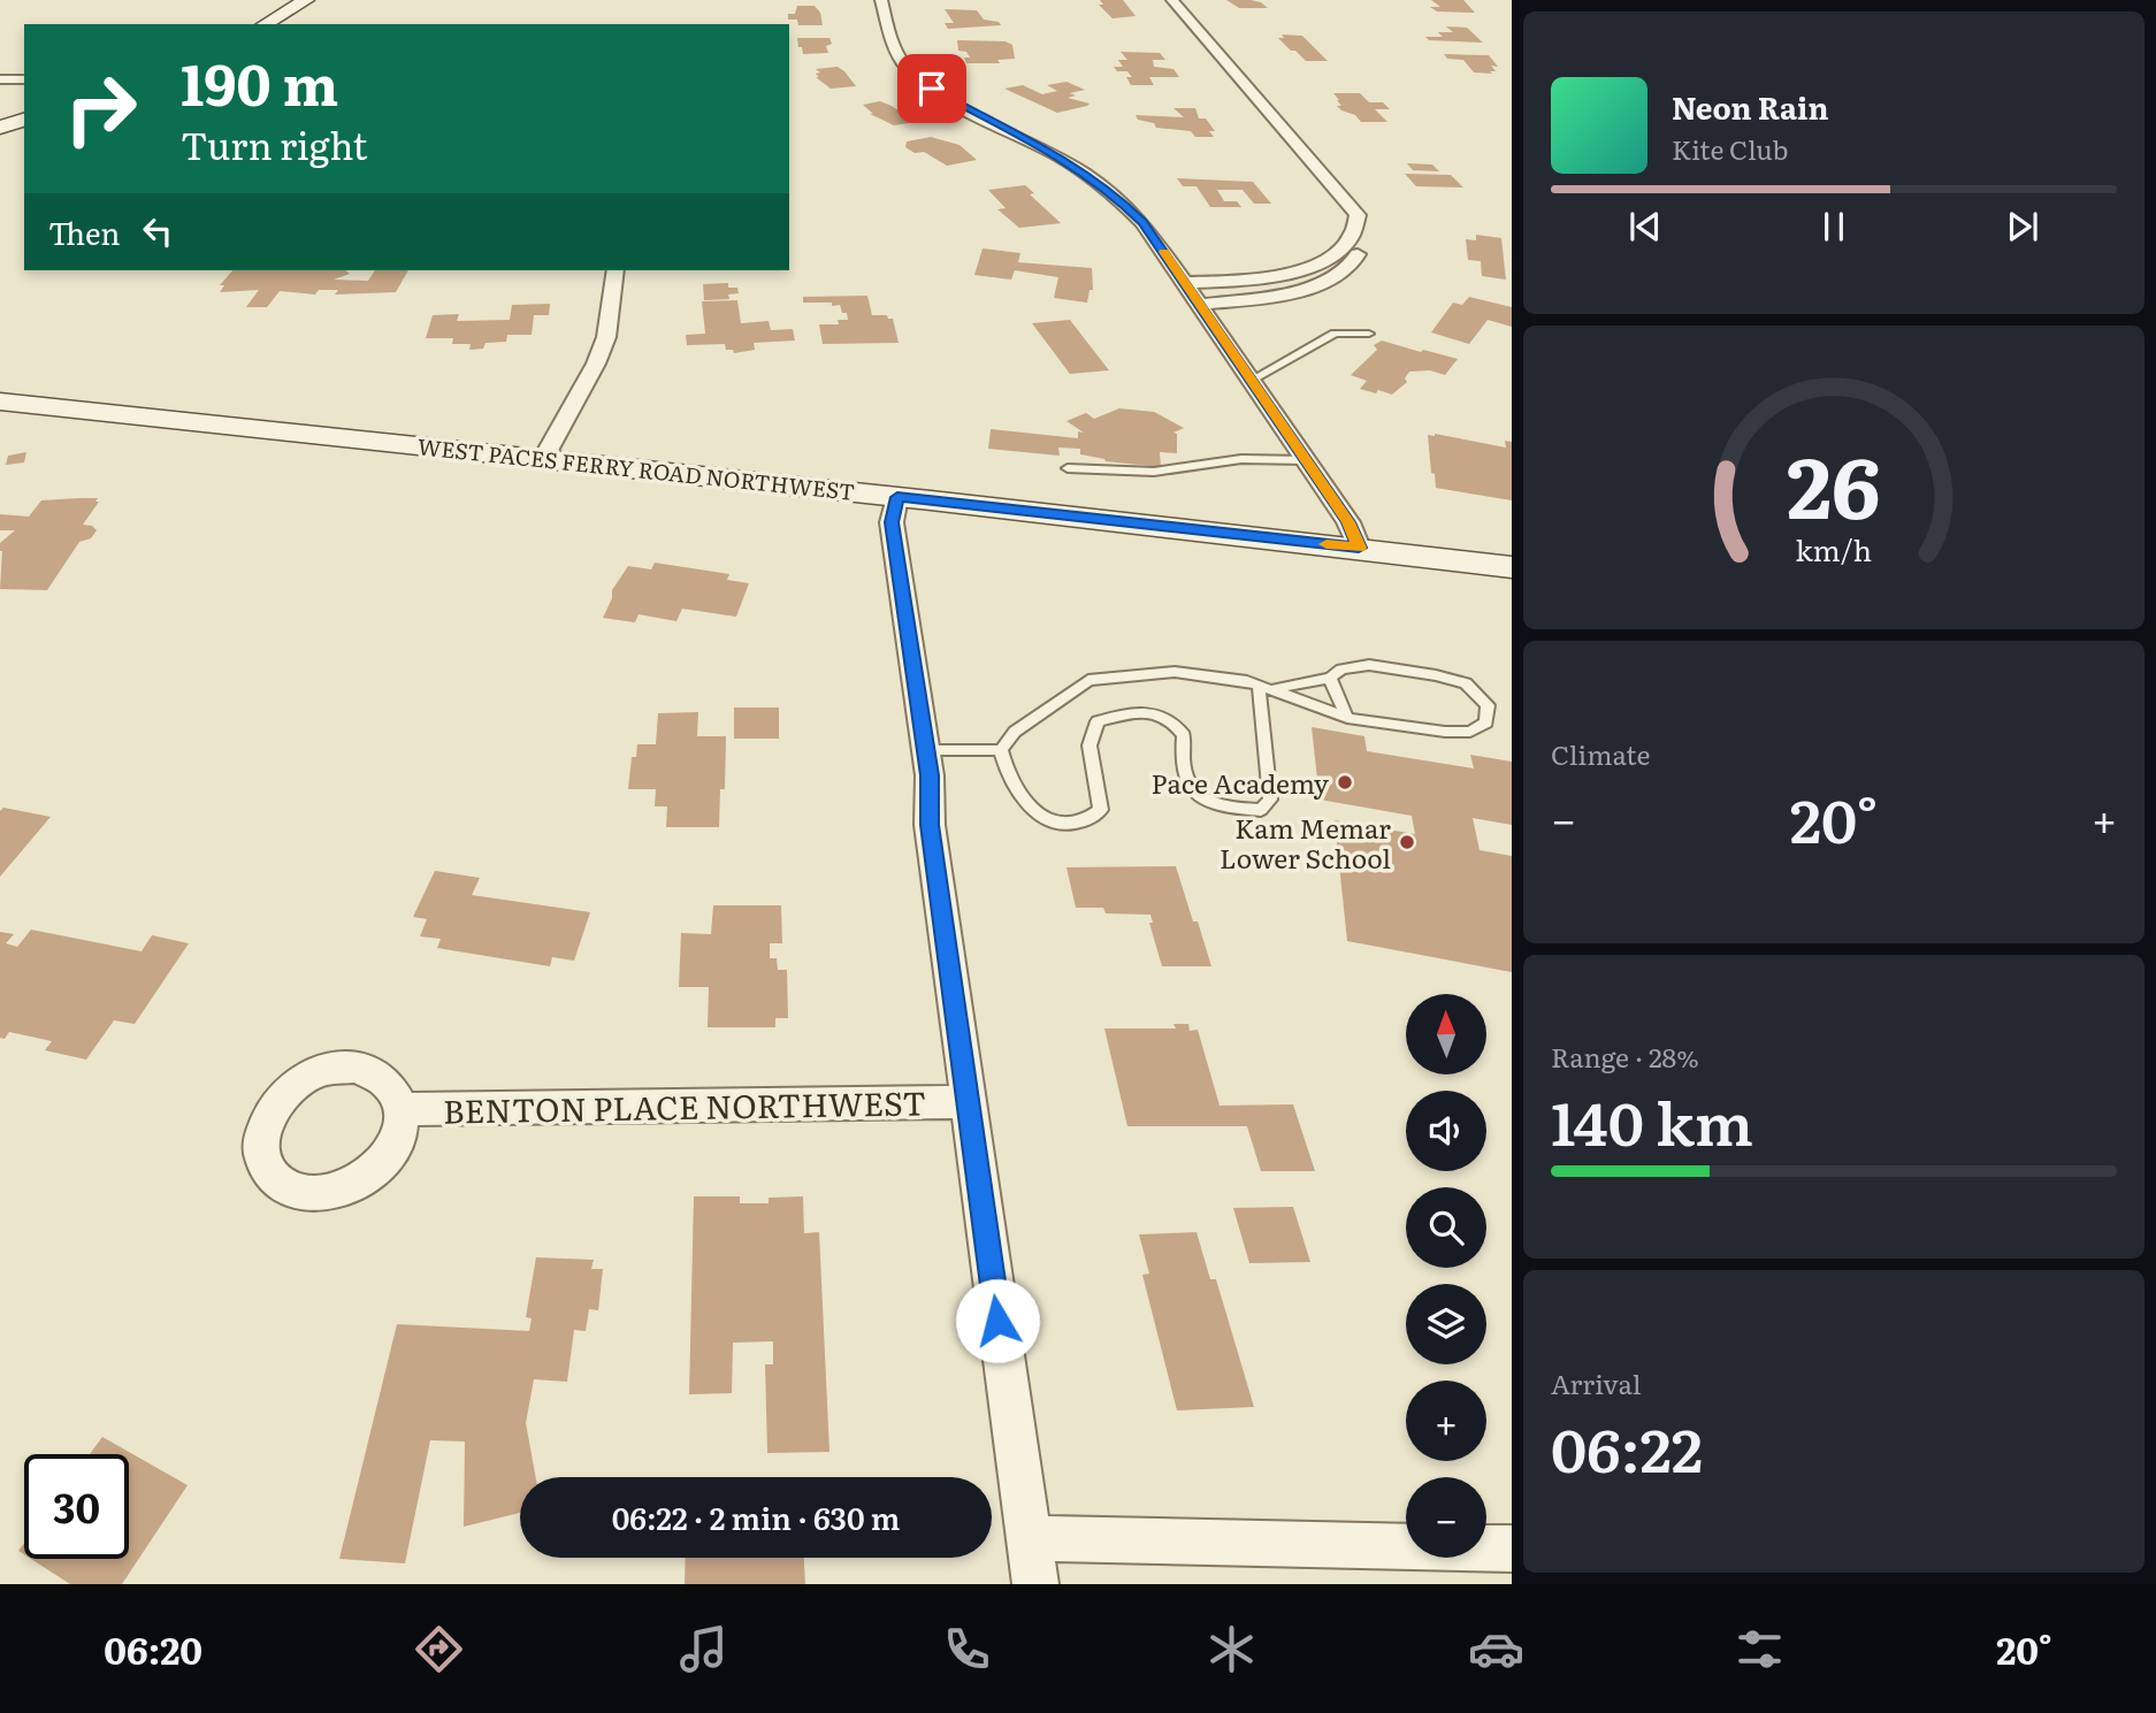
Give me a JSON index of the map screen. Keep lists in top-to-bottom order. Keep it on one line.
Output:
{"streets":{"main road":["WEST PACES FERRY ROAD NORTHWEST"],"street":["BENTON PLACE NORTHWEST"]},"places":["Pace Academy","Kam Memar Lower School"],"north":"top","page":{"turn":["190 m","Turn right"],"song":["Neon Rain","Kite Club"],"then":"Then","tile":["Climate",["Range · 28%","140 km"],["Arrival","06:22"]],"heat":["−","20°","+"],"map_buttons":["+","−"],"limit":"30","trip":"06:22 · 2 min · 630 m","tabs":["06:20","20°"],"gauge":["26","km/h"]}}
